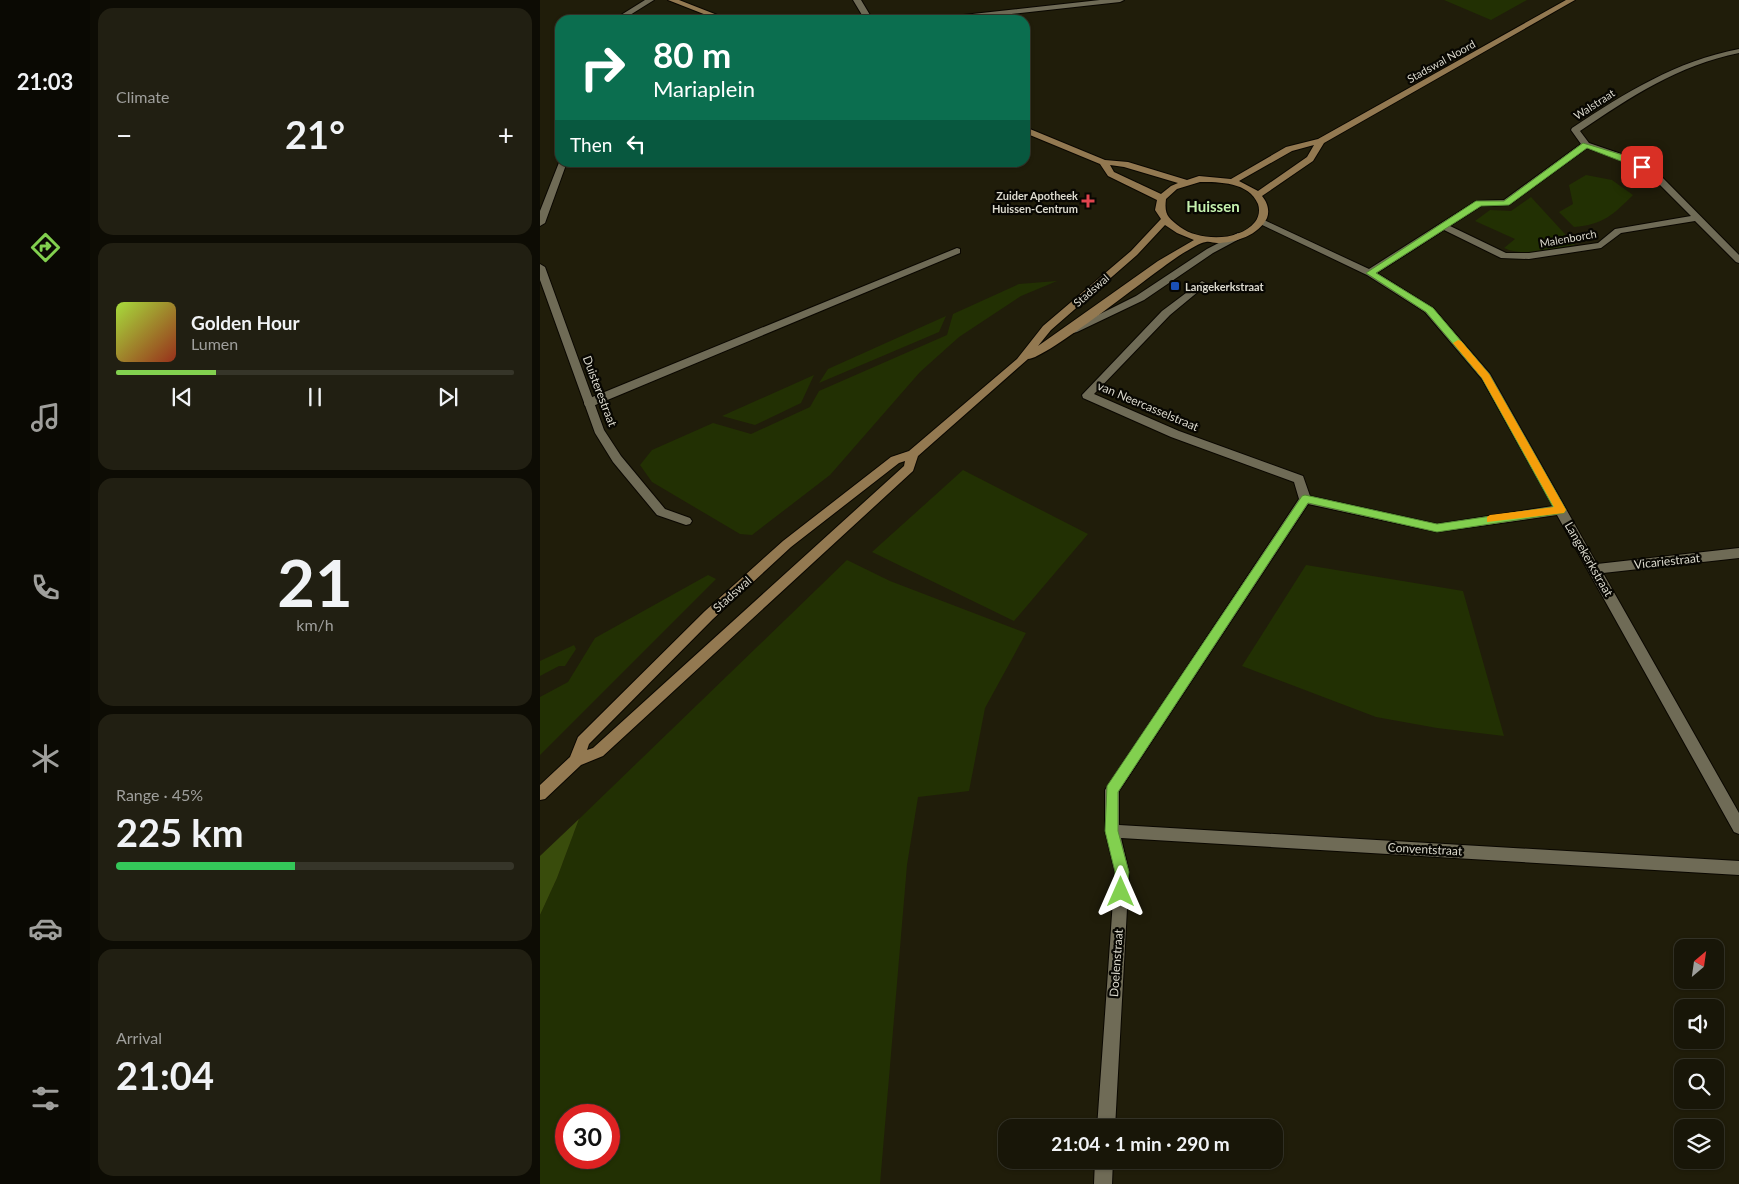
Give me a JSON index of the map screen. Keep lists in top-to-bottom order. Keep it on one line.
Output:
{"streets":{"main road":["Stadswal Noord","Stadswal"],"street":["Walstraat","Malenborch","Duisterestraat","van Neercasselstraat","Langekerkstraat","Vicariestraat","Conventstraat","Doelenstraat"]},"crossings":[["Stadswal Noord","Stadswal"],["Stadswal Noord","Langekerkstraat"],["Stadswal","Langekerkstraat"],["van Neercasselstraat","Doelenstraat"],["Langekerkstraat","Vicariestraat"],["Conventstraat","Doelenstraat"]],"districts":["Huissen"],"places":{"health":["Zuider Apotheek Huissen-Centrum"],"transit":["Langekerkstraat"]},"north":"top right","page":{"tabs":"21:03","tile":["Climate",["21","km/h"],["Range · 45%","225 km"],["Arrival","21:04"]],"turn":["80 m","Mariaplein"],"heat":["−","21°","+"],"then":"Then","song":["Golden Hour","Lumen"],"limit":"30","trip":"21:04 · 1 min · 290 m"}}
